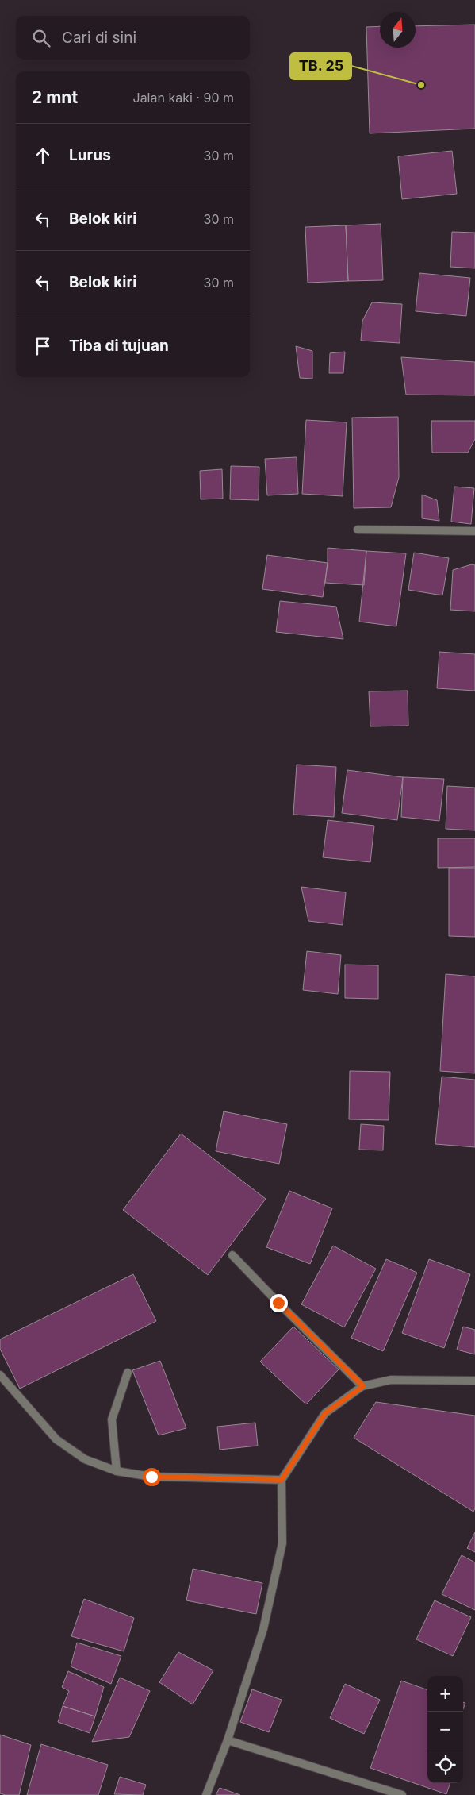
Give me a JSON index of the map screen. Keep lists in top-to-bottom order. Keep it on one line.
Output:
{"places":["TB. 25"],"north":"top","page":{"search":"Cari di sini","heading":["2 mnt","Jalan kaki · 90 m"],"list":[["Lurus","30 m"],["Belok kiri","30 m"],["Belok kiri","30 m"],"Tiba di tujuan"],"map_buttons":["+","−"]}}
